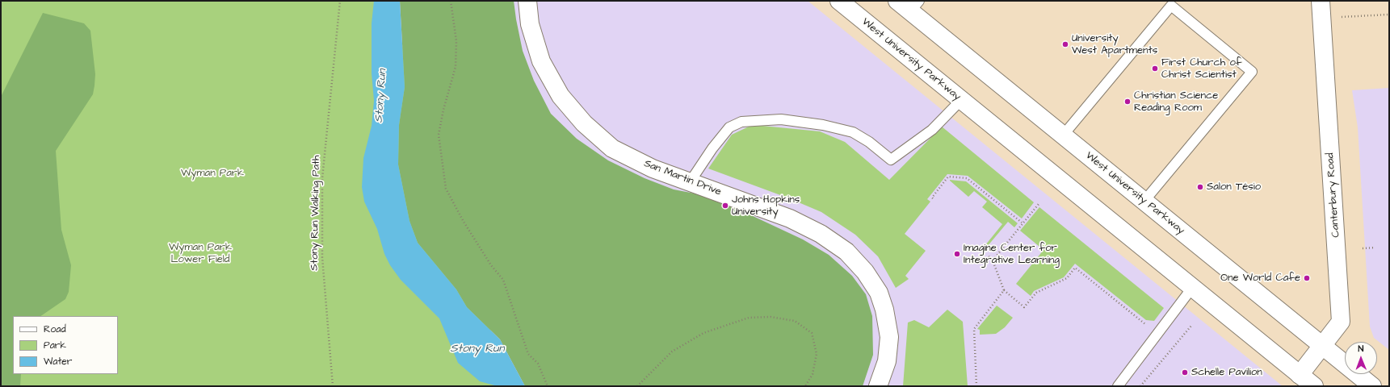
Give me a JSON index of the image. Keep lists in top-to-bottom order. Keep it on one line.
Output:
{"streets":{"main road":["West University Parkway","San Martin Drive","Canterbury Road"],"path":["Stony Run Walking Path"]},"crossings":[["West University Parkway","Canterbury Road"]],"water":["Stony Run"],"parks":["Wyman Park","Wyman Park Lower Field"],"places":["University West Apartments","First Church of Christ Scientist","Christian Science Reading Room","Salon Tésio","Johns Hopkins University","Imagine Center for Integrative Learning","One World Cafe","Schelle Pavilion"],"legend":["Road","Park","Water"],"north":"top"}
